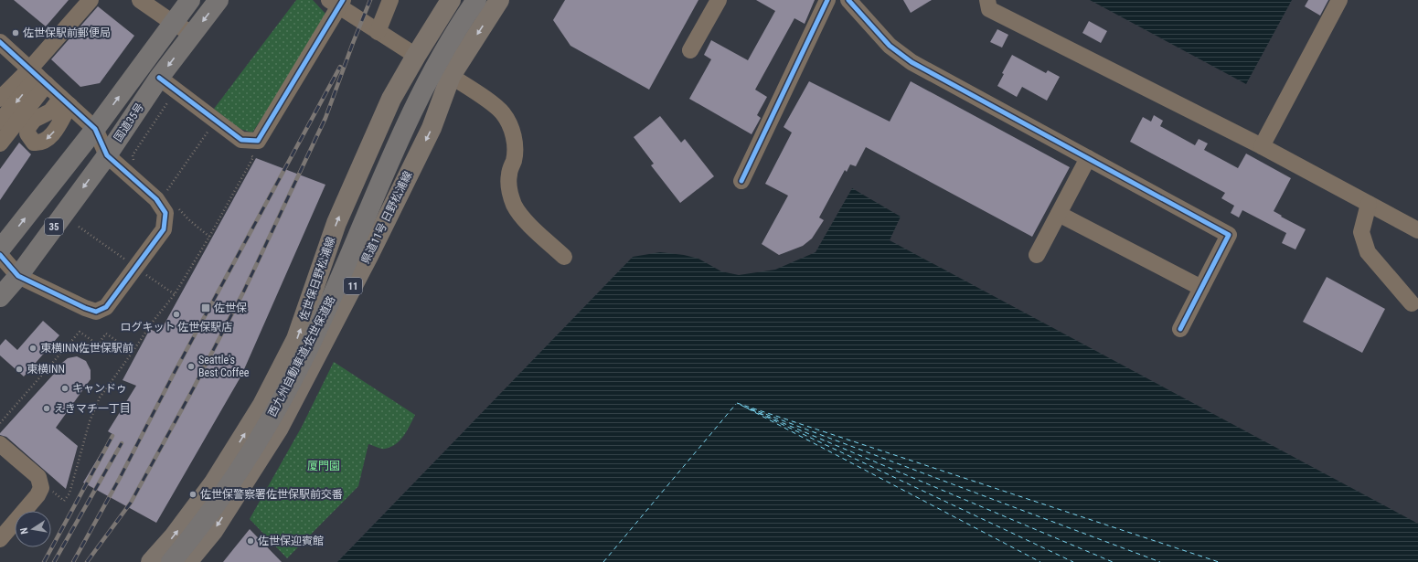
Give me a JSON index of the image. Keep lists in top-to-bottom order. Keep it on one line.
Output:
{"streets":{"highway":["国道35号","35","西九州自動車道;佐世保道路"],"main road":["県道11号 日野松浦線","佐世保日野松浦線","11"]},"one_way":["県道11号 日野松浦線","佐世保日野松浦線"],"parks":["厦門園"],"places":{"other":["佐世保駅前郵便局","ログキット 佐世保駅店","東横INN佐世保駅前","Seattle's Best Coffee","東横INN","キャンドゥ","えきマチ一丁目","佐世保警察署佐世保駅前交番","佐世保迎賓館"],"transit":["佐世保"]},"north":"left"}
